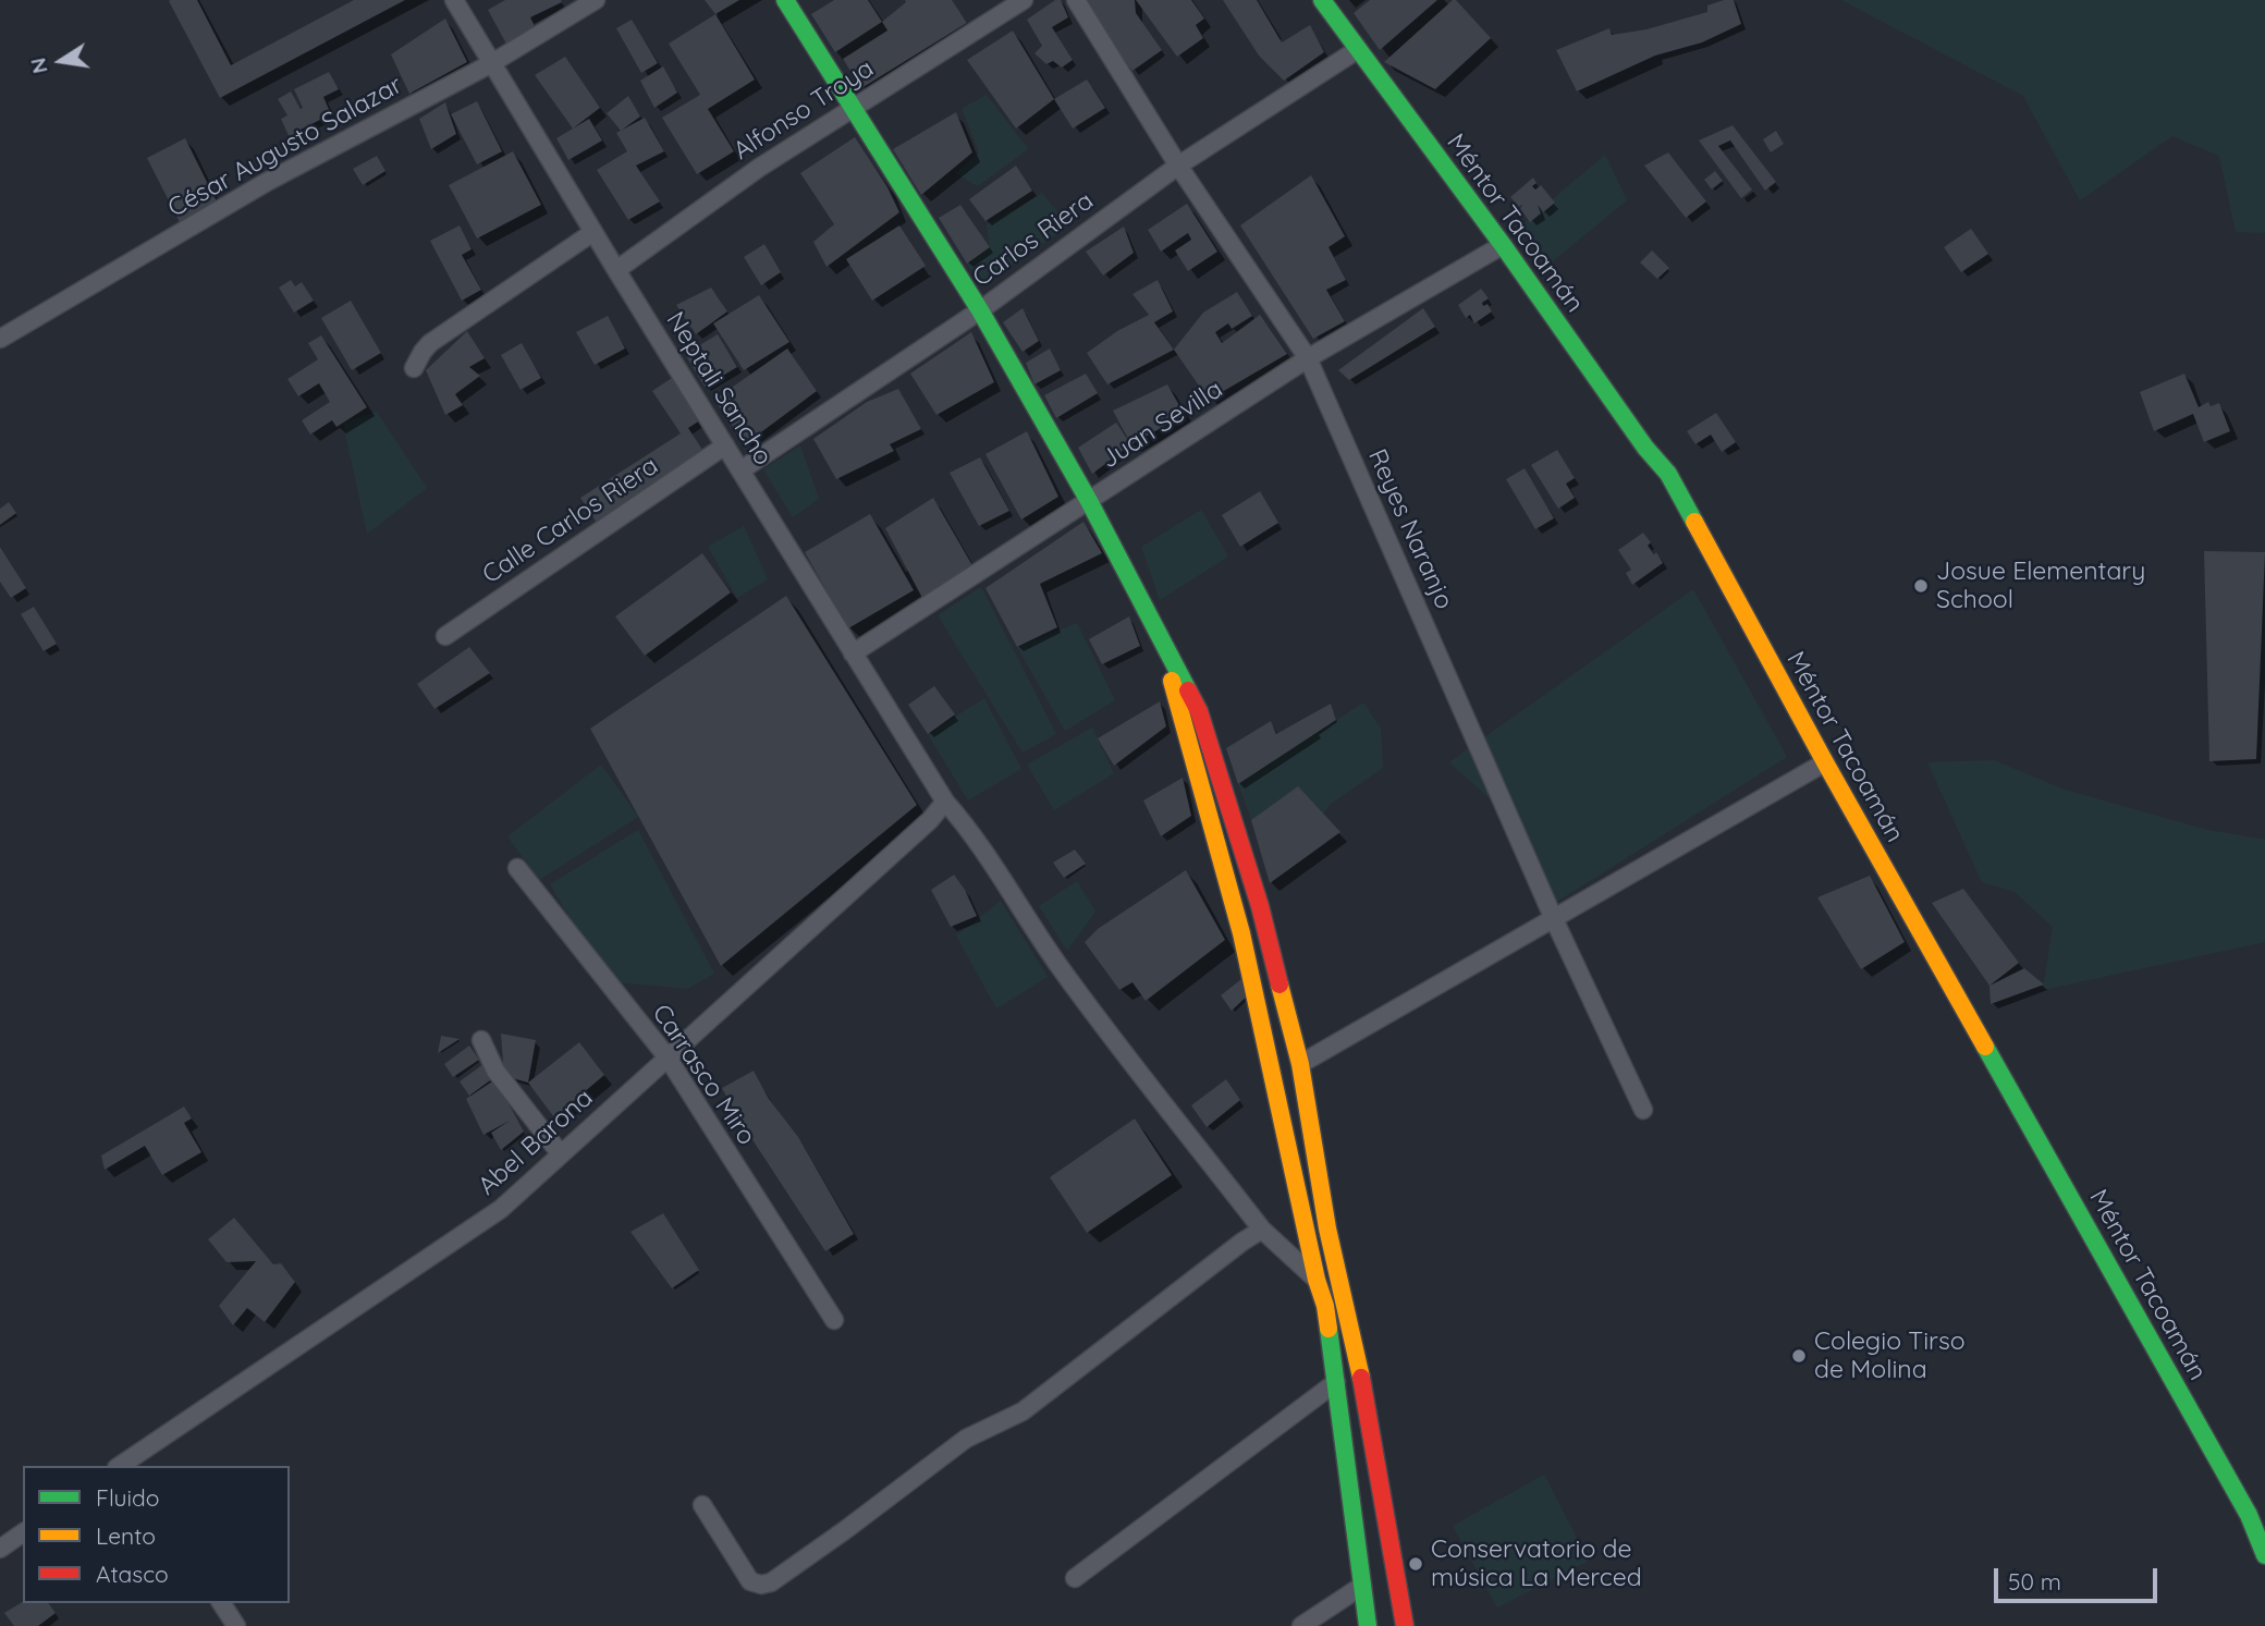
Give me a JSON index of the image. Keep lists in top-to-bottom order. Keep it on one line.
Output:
{"streets":{"street":["Alfonso Troya","César Augusto Salazar","Méntor Tacoamán","Carlos Riera","Neptali Sancho","Juan Sevilla","Calle Carlos Riera","Reyes Naranjo","Carrasco Miro","Abel Barona"]},"crossings":[["Alfonso Troya","Neptali Sancho"],["César Augusto Salazar","Neptali Sancho"],["Méntor Tacoamán","Carlos Riera"],["Méntor Tacoamán","Juan Sevilla"],["Carlos Riera","Neptali Sancho"],["Carlos Riera","Reyes Naranjo"],["Neptali Sancho","Juan Sevilla"],["Neptali Sancho","Calle Carlos Riera"],["Neptali Sancho","Abel Barona"],["Juan Sevilla","Reyes Naranjo"],["Carrasco Miro","Abel Barona"]],"places":["Josue Elementary School","Colegio Tirso de Molina","Conservatorio de música La Merced"],"legend":["Fluido","Lento","Atasco"],"scale_bar":"50 m","north":"left"}
